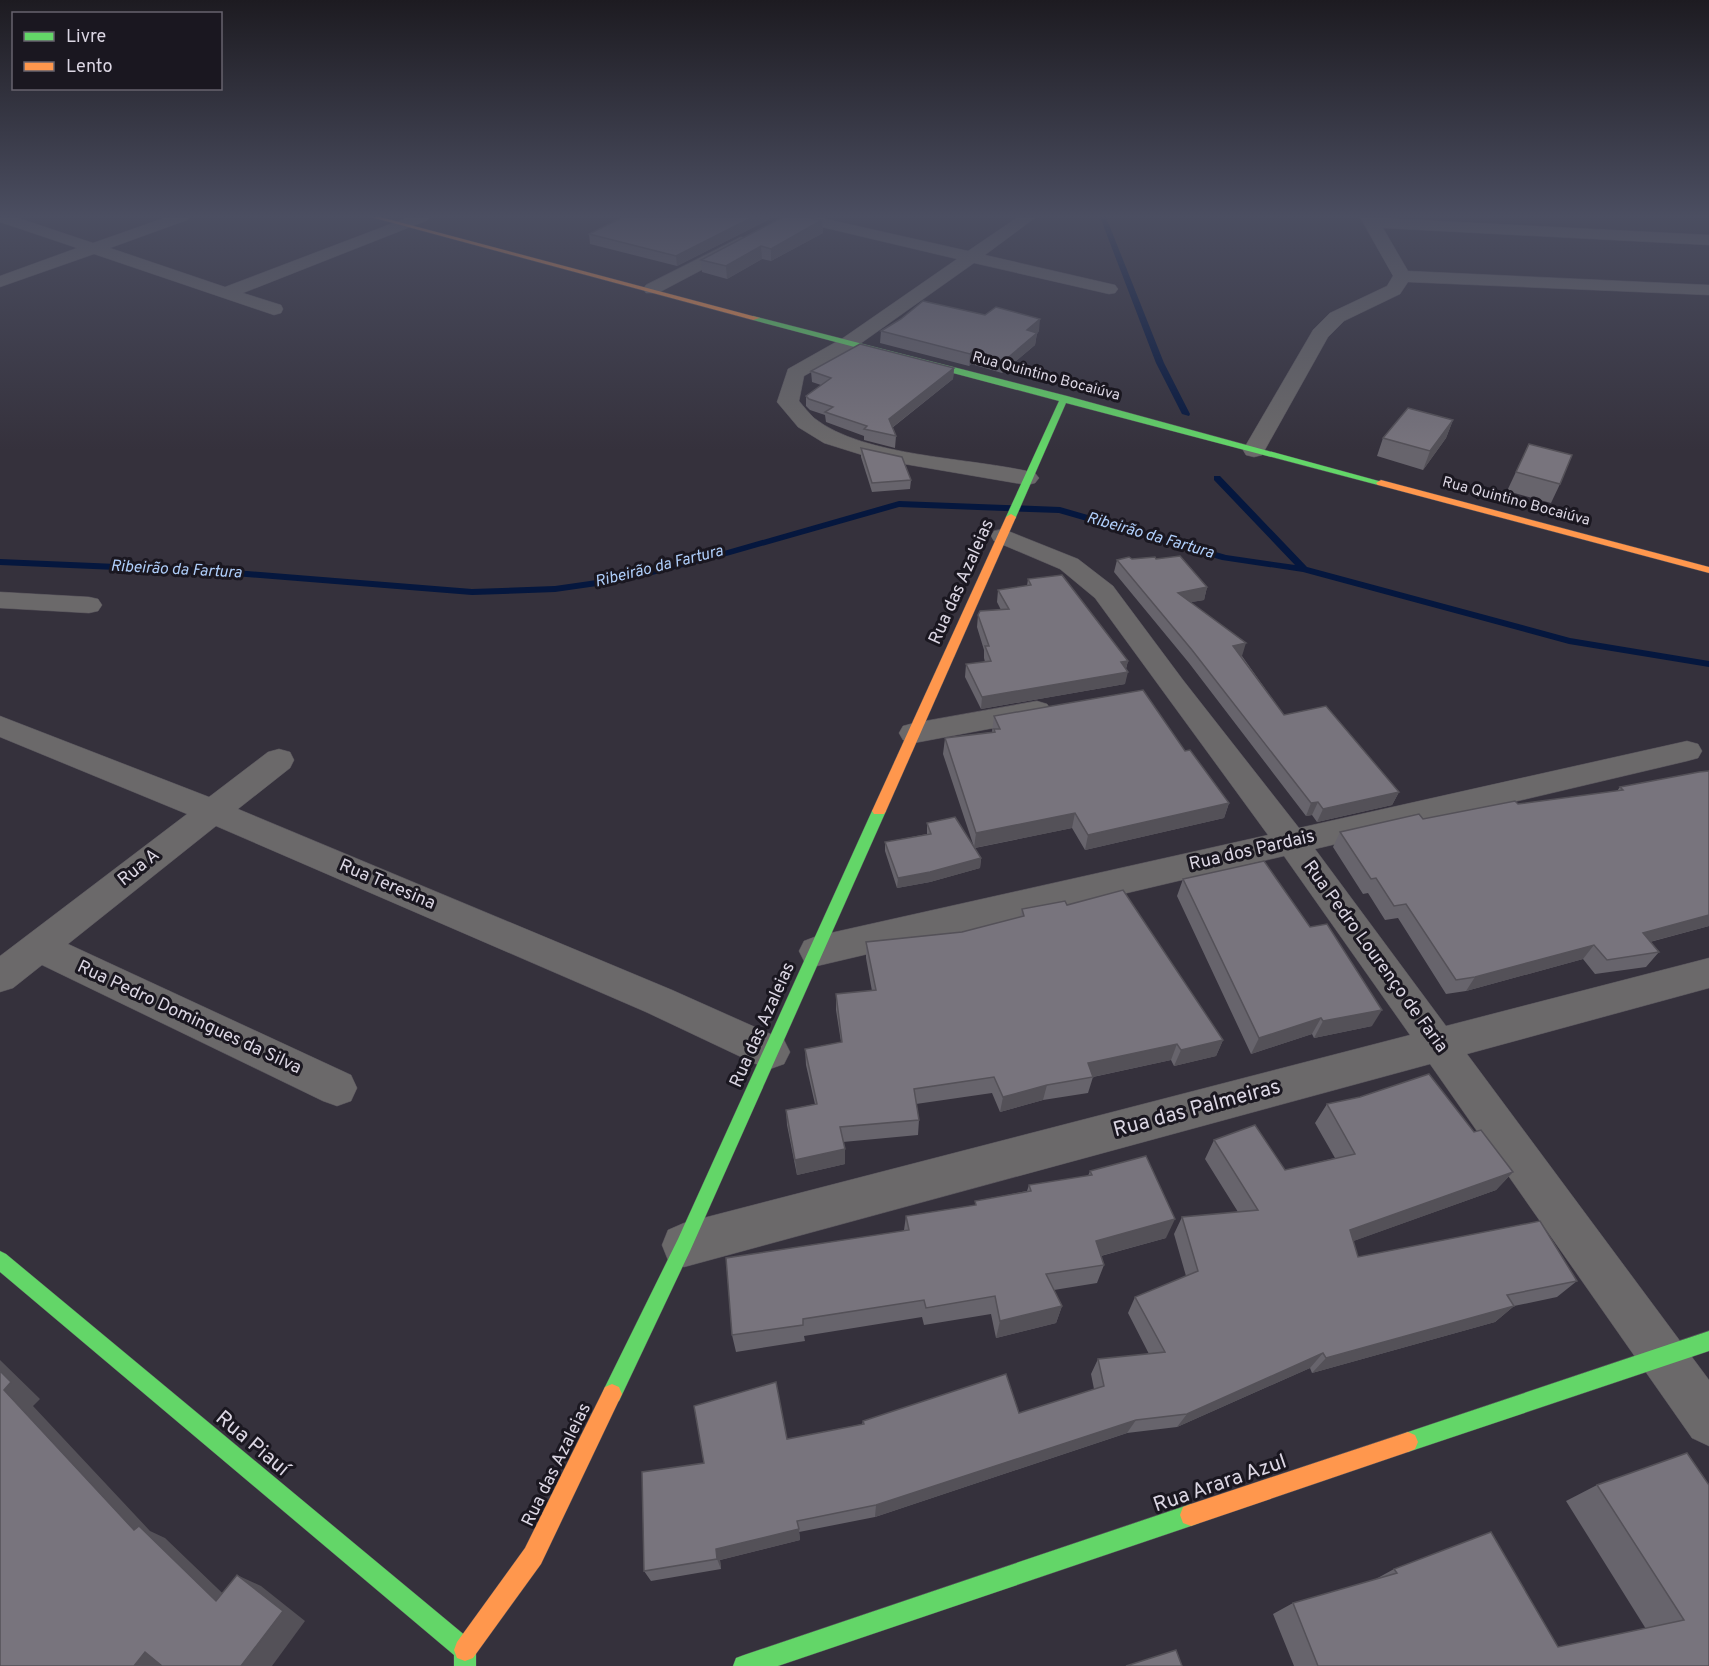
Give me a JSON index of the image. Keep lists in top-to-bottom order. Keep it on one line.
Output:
{"streets":{"street":["Rua Quintino Bocaiúva","Rua das Azaleias","Rua dos Pardais","Rua A","Rua Teresina","Rua Pedro Lourenço de Faria","Rua Pedro Domingues da Silva","Rua das Palmeiras","Rua Piauí","Rua Arara Azul"]},"crossings":[["Rua Quintino Bocaiúva","Rua das Azaleias"],["Rua das Azaleias","Rua dos Pardais"],["Rua das Azaleias","Rua Teresina"],["Rua das Azaleias","Rua Pedro Lourenço de Faria"],["Rua das Azaleias","Rua das Palmeiras"],["Rua das Azaleias","Rua Piauí"],["Rua dos Pardais","Rua Pedro Lourenço de Faria"],["Rua A","Rua Teresina"],["Rua A","Rua Pedro Domingues da Silva"],["Rua Pedro Lourenço de Faria","Rua das Palmeiras"],["Rua Pedro Lourenço de Faria","Rua Arara Azul"]],"water":["Ribeirão da Fartura"],"legend":["Livre","Lento"]}
